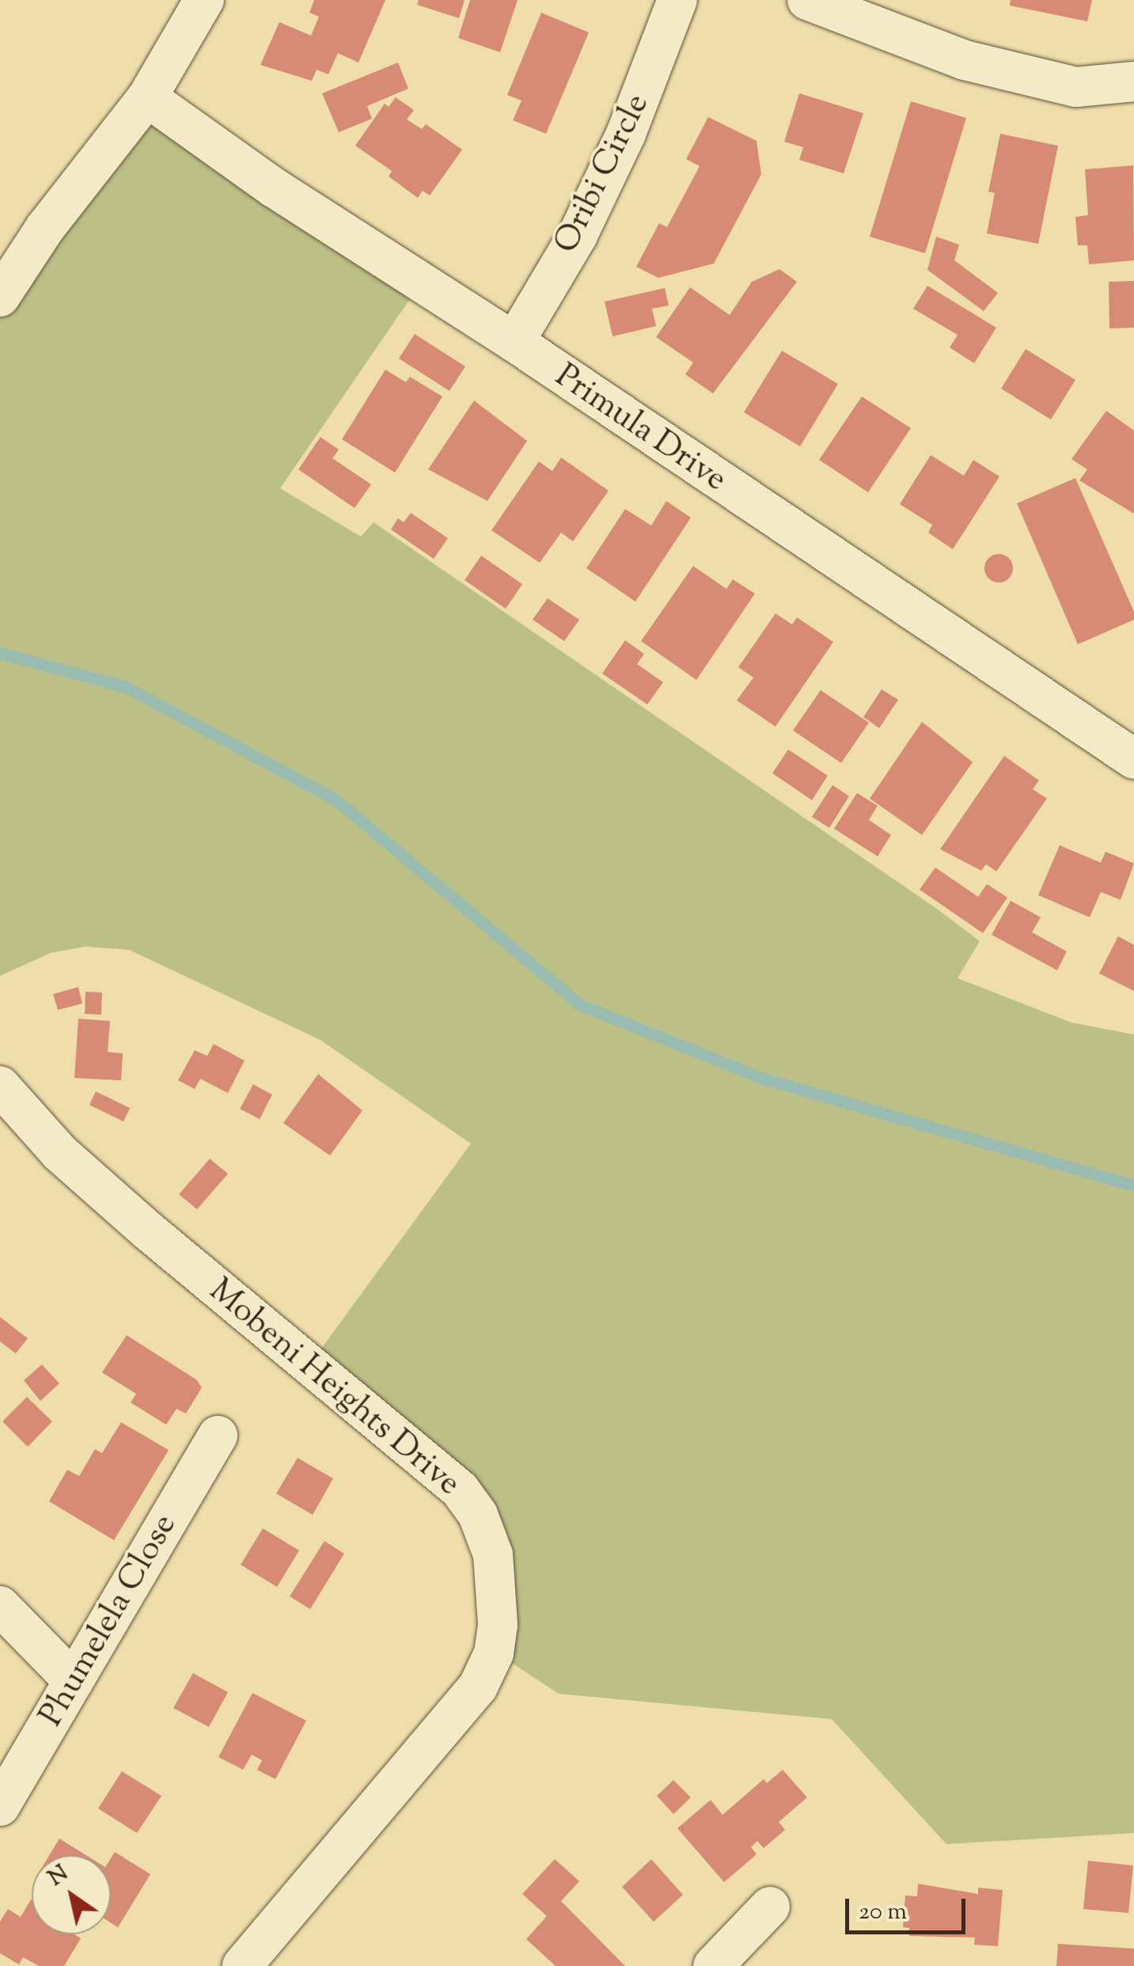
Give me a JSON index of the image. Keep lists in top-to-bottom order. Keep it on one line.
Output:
{"streets":{"street":["Oribi Circle","Primula Drive","Mobeni Heights Drive","Phumelela Close"]},"crossings":[["Oribi Circle","Primula Drive"]],"scale_bar":"20 m","north":"top left"}
